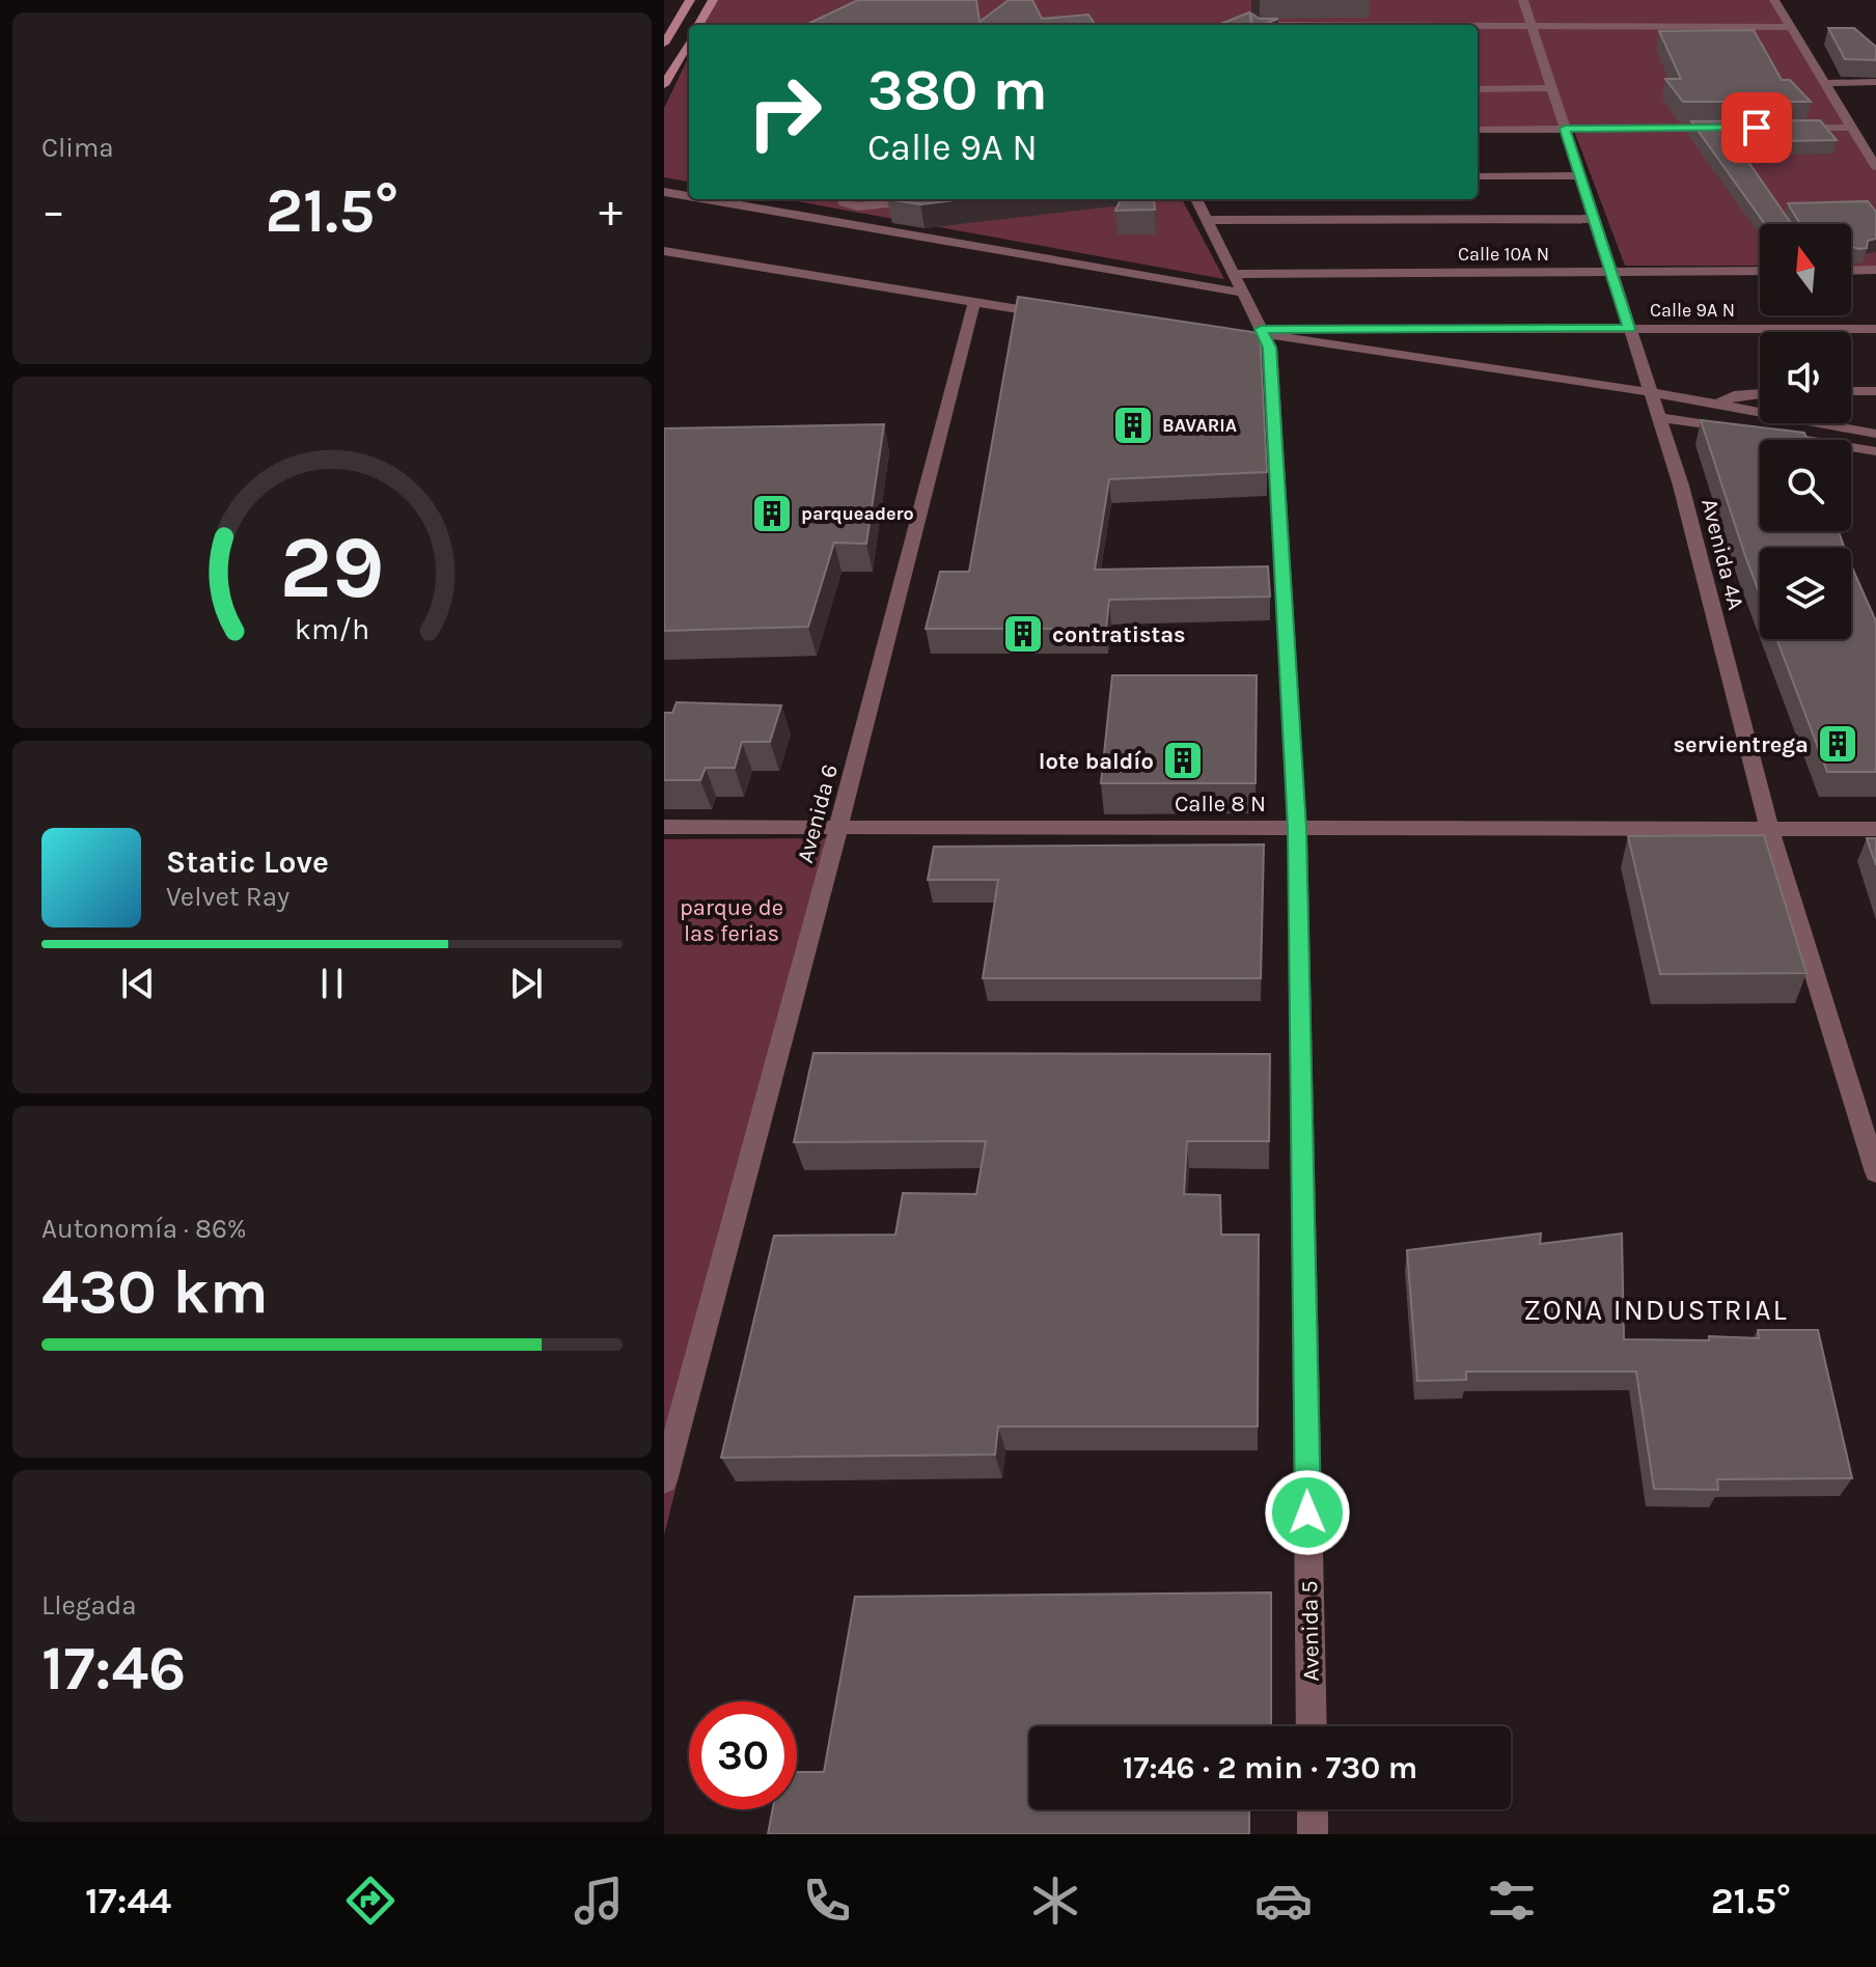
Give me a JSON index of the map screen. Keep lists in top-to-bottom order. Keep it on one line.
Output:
{"streets":{"street":["Calle 10A N","Calle 9A N","Avenida 4A","Calle 8 N","Avenida 6","Avenida 5"]},"crossings":[["Calle 10A N","Avenida 4A"],["Calle 10A N","Avenida 5"],["Calle 9A N","Avenida 4A"],["Calle 9A N","Avenida 5"],["Avenida 4A","Calle 8 N"],["Calle 8 N","Avenida 6"],["Calle 8 N","Avenida 5"]],"districts":["ZONA INDUSTRIAL"],"parks":["parque de las ferias"],"places":{"building":["BAVARIA","parqueadero","contratistas","servientrega","lote baldío"]},"north":"top","page":{"tile":["Clima",["Autonomía · 86%","430 km"],["Llegada","17:46"]],"turn":["380 m","Calle 9A N"],"heat":["−","21.5°","+"],"song":["Static Love","Velvet Ray"],"limit":"30","trip":"17:46 · 2 min · 730 m","tabs":["17:44","21.5°"],"gauge":["29","km/h"]}}
